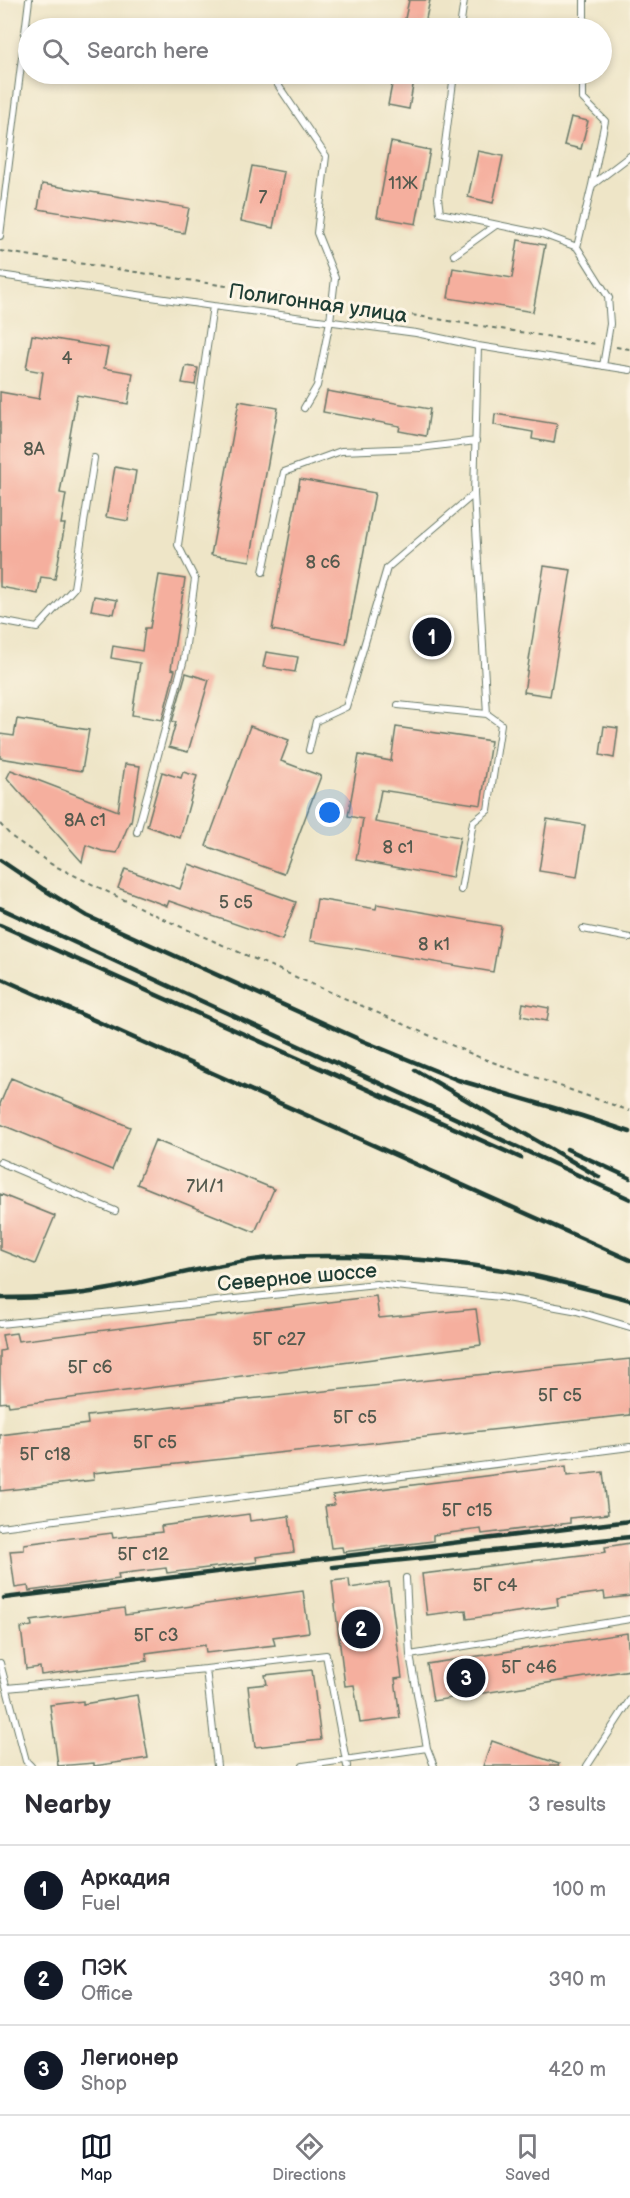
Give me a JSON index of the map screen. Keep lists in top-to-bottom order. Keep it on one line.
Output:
{"streets":{"lane":["Полигонная улица","Северное шоссе"]},"house_numbers":["11Ж","7","4","8А","8 с6","8А с1","8 с1","5 с5","8 к1","7И/1","5Г с27","5Г с6","5Г с5","5Г с5","5Г с5","5Г с18","5Г с15","5Г с12","5Г с4","5Г с3","5Г с46"],"page":{"search":"Search here","pins":["1","2","3"],"heading":["Nearby","3 results"],"list":[{"mark":"1","name":"Аркадия","note":"Fuel","value":"100 m"},{"mark":"2","name":"ПЭК","note":"Office","value":"390 m"},{"mark":"3","name":"Легионер","note":"Shop","value":"420 m"}],"nav":["Map","Directions","Saved"]}}
